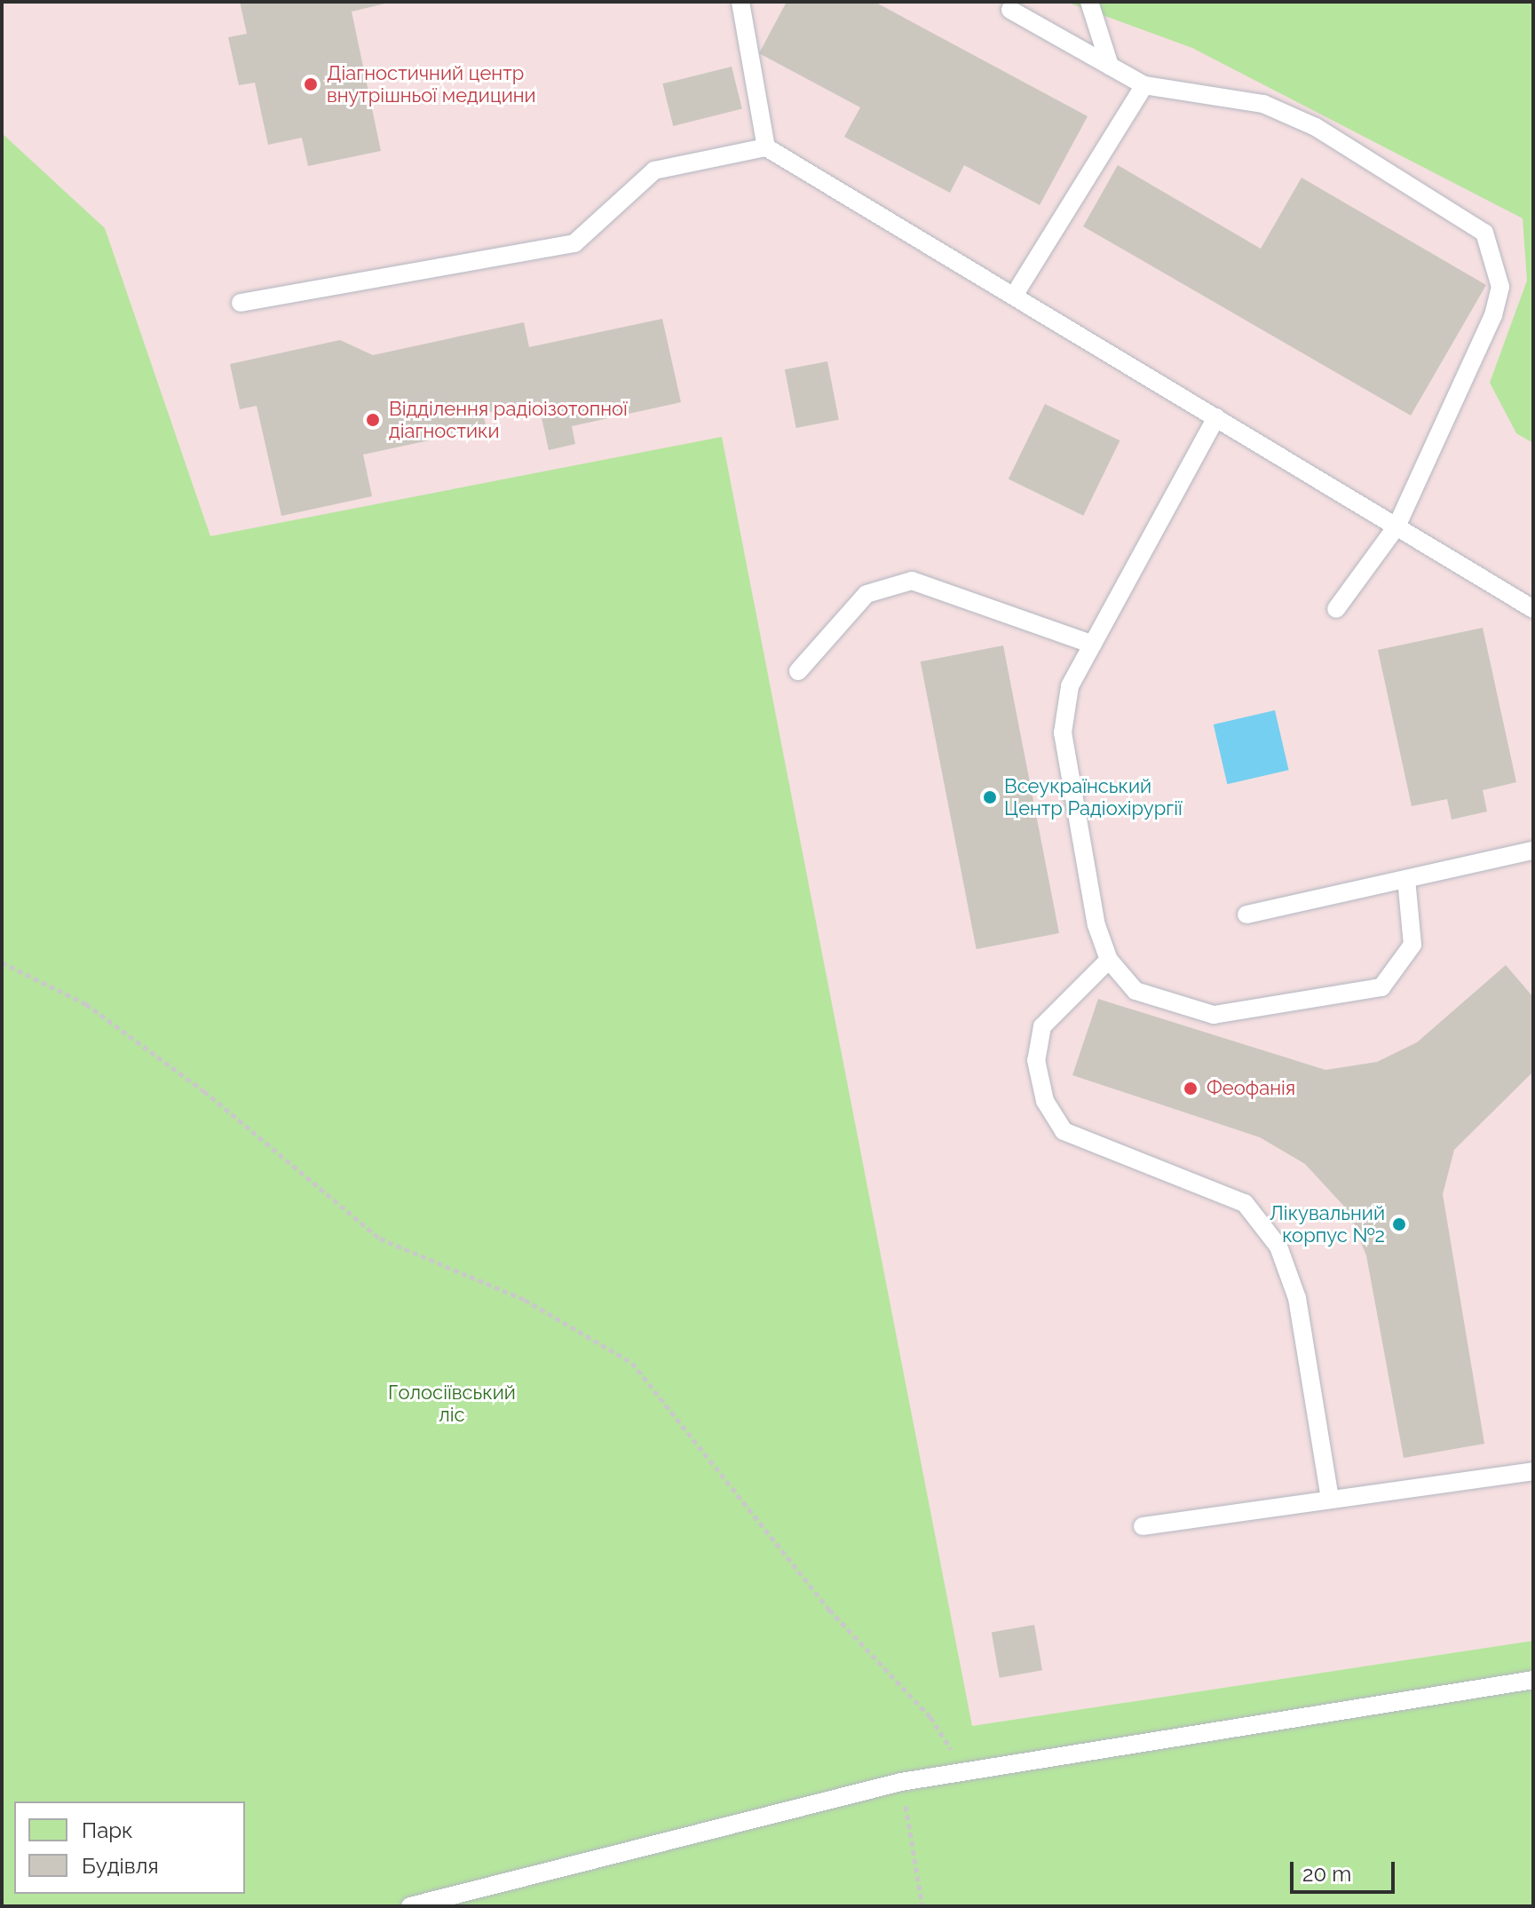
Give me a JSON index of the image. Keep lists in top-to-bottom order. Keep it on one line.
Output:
{"parks":["Голосіївський ліс"],"places":["Діагностичний центр внутрішньої медицини","Відділення радіоізотопної діагностики","Всеукраїнський Центр Радіохірургії","Феофанія","Лікувальний корпус №2"],"legend":["Парк","Будівля"],"scale_bar":"20 m"}
